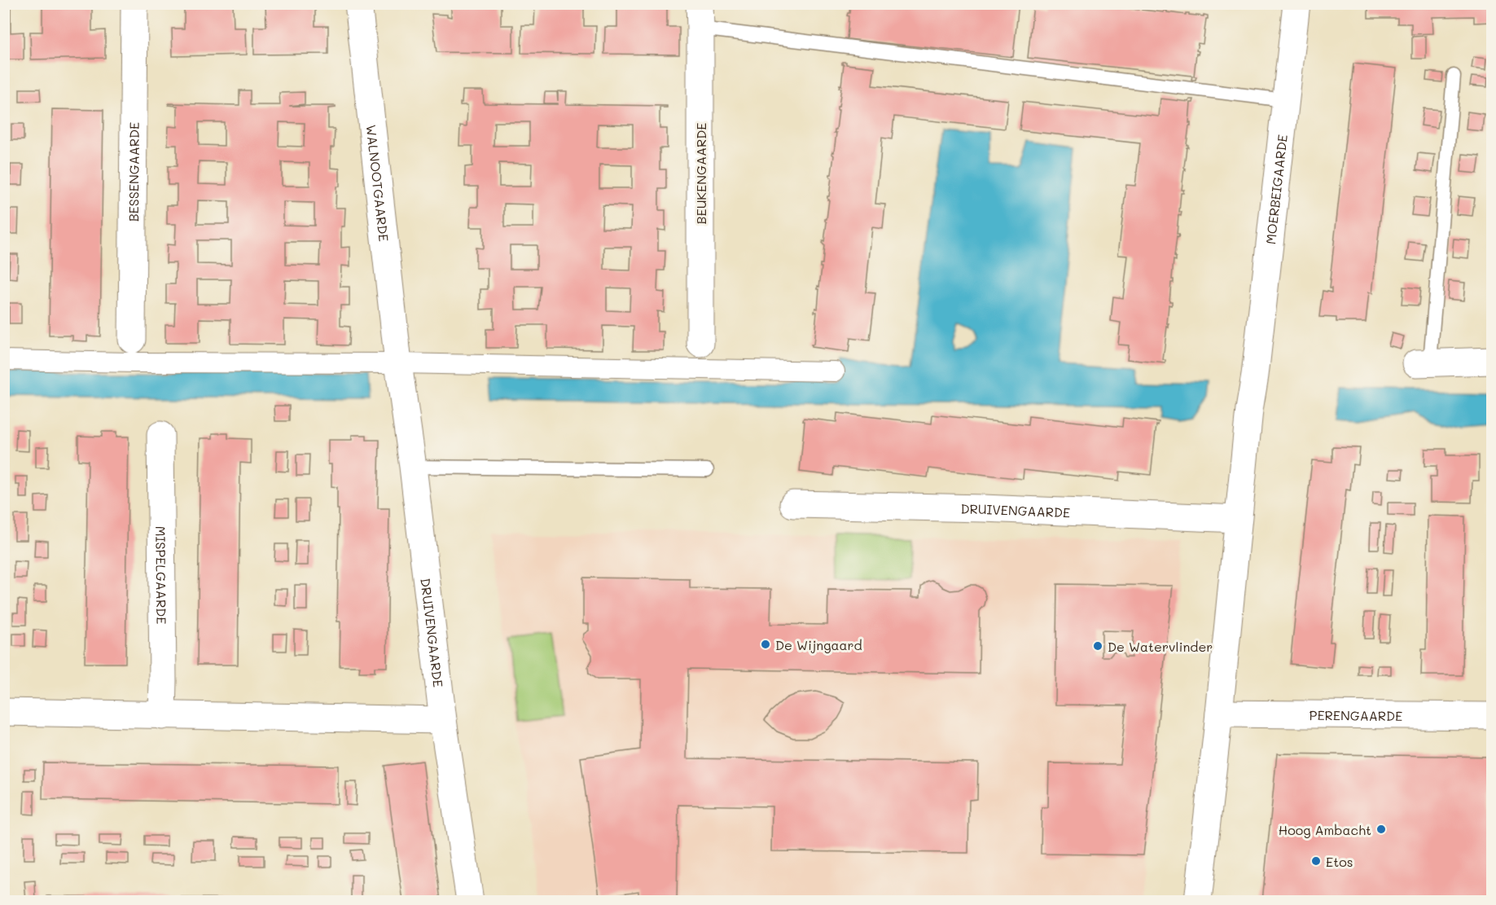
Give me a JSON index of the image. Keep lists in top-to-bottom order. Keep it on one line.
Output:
{"streets":{"street":["BESSENGAARDE","BEUKENGAARDE","WALNOOTGAARDE","MOERBEIGAARDE","DRUIVENGAARDE","MISPELGAARDE","PERENGAARDE"]},"crossings":[["WALNOOTGAARDE","DRUIVENGAARDE"],["MOERBEIGAARDE","DRUIVENGAARDE"]],"places":["De Wijngaard","De Watervlinder","Hoog Ambacht","Etos"]}
